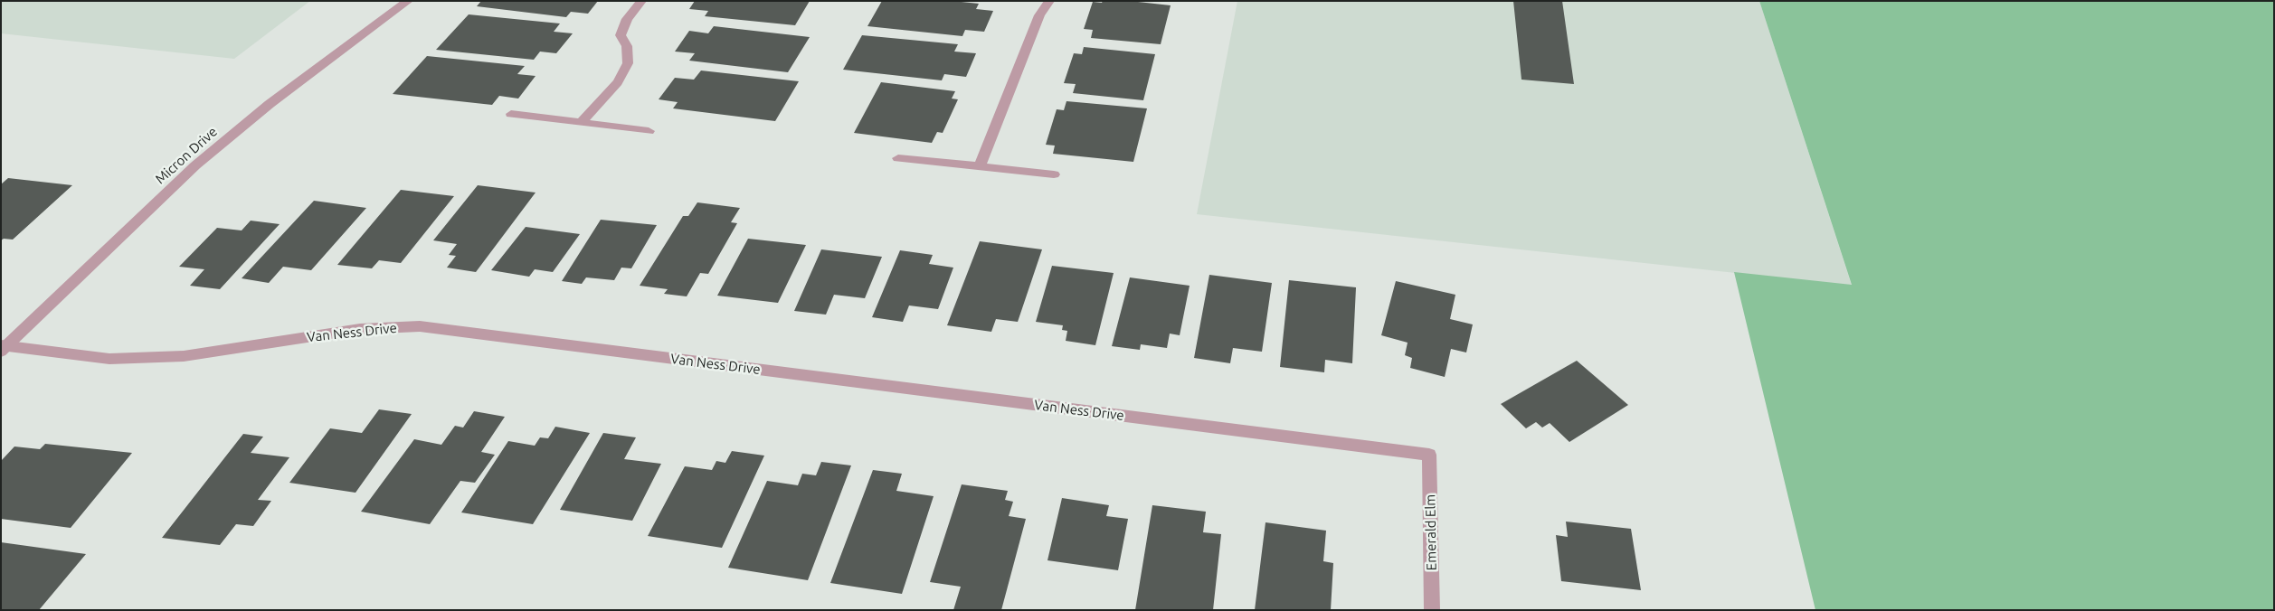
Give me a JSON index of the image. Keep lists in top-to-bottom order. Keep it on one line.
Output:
{"streets":{"street":["Micron Drive","Van Ness Drive","Emerald Elm"]},"crossings":[["Micron Drive","Van Ness Drive"],["Van Ness Drive","Emerald Elm"]]}
